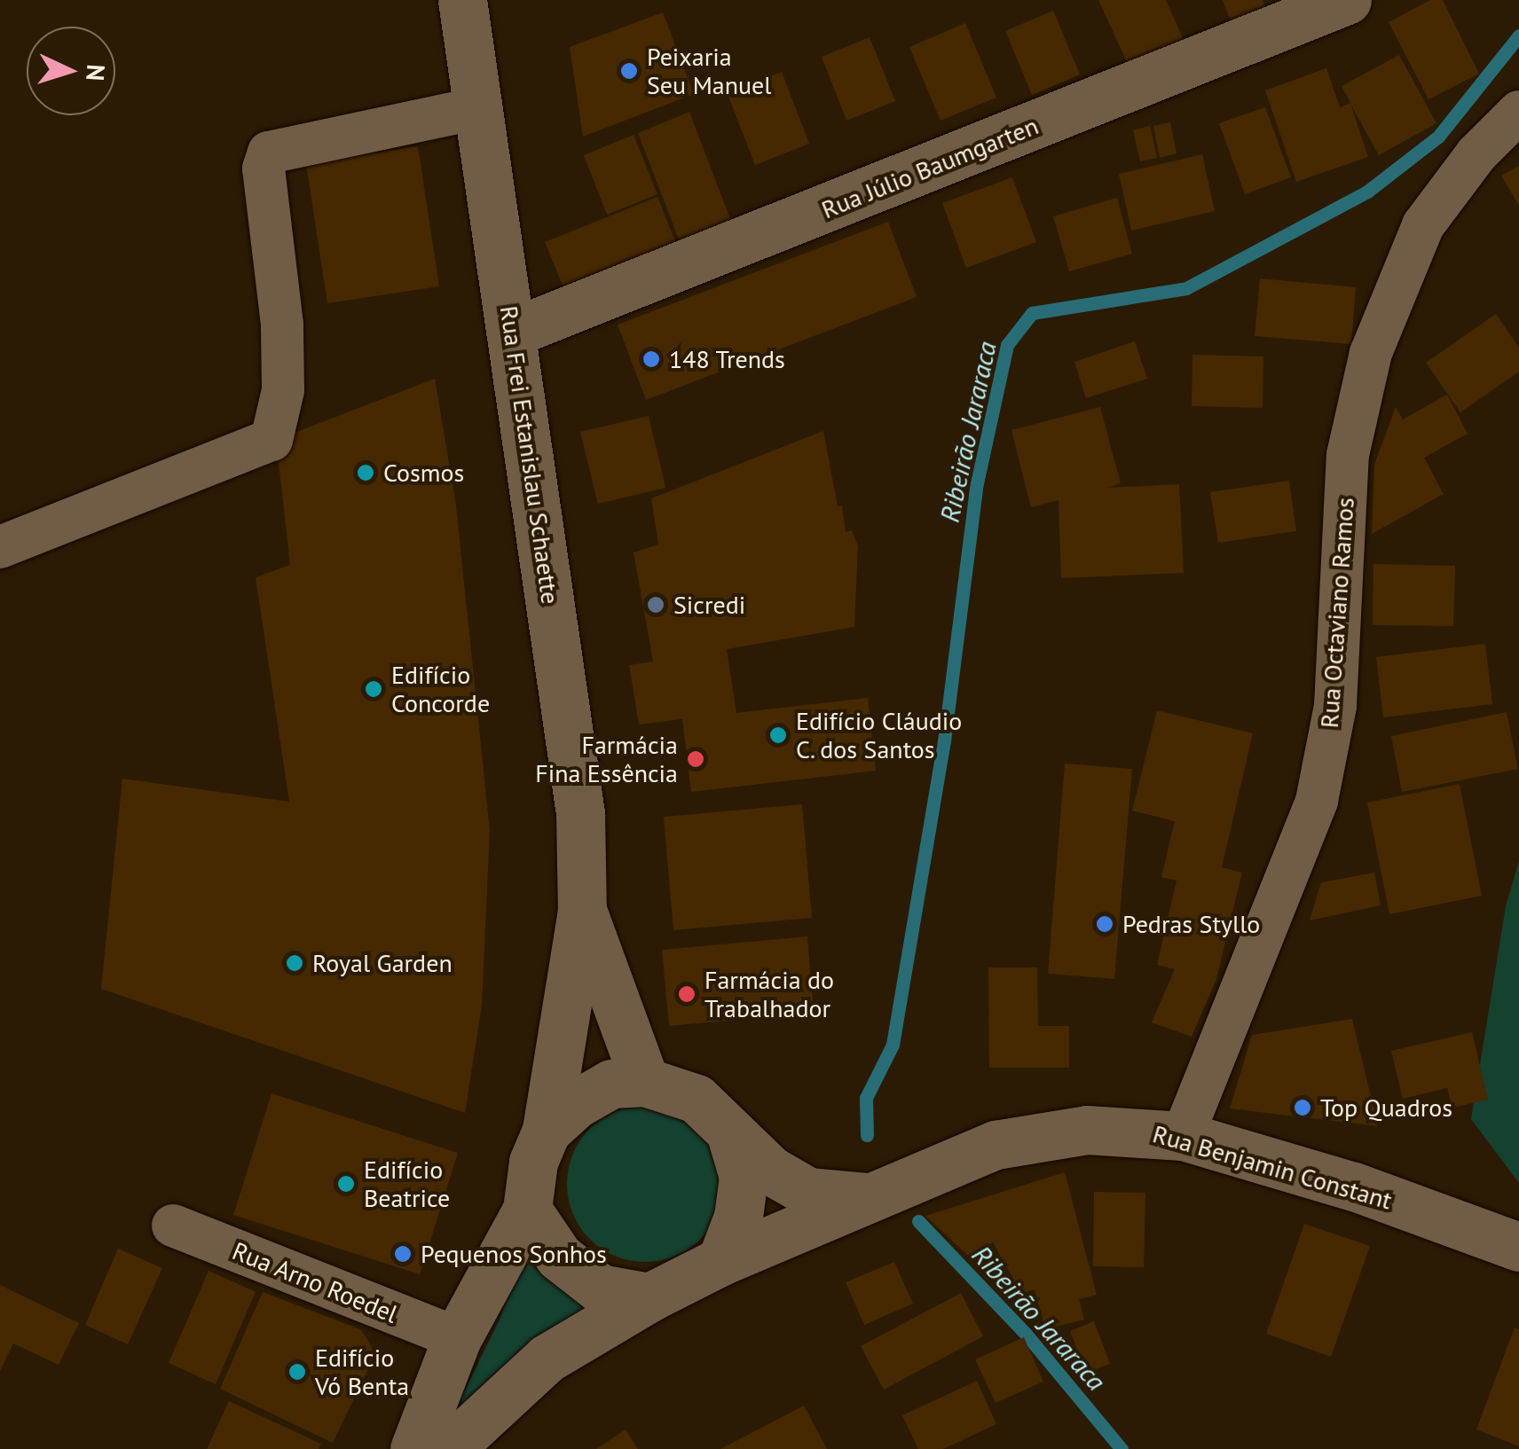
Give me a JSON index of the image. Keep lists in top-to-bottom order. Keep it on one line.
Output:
{"streets":{"main road":["Rua Júlio Baumgarten","Rua Frei Estanislau Schaette","Rua Benjamin Constant"],"street":["Rua Octaviano Ramos","Rua Arno Roedel"]},"crossings":[["Rua Júlio Baumgarten","Rua Frei Estanislau Schaette"],["Rua Frei Estanislau Schaette","Rua Benjamin Constant"],["Rua Octaviano Ramos","Rua Benjamin Constant"]],"water":["Ribeirão Jararaca"],"places":["Peixaria Seu Manuel","148 Trends","Cosmos","Sicredi","Edifício Concorde","Edifício Cláudio C. dos Santos","Farmácia Fina Essência","Pedras Styllo","Royal Garden","Farmácia do Trabalhador","Top Quadros","Edifício Beatrice","Pequenos Sonhos","Edifício Vó Benta"],"north":"right"}
